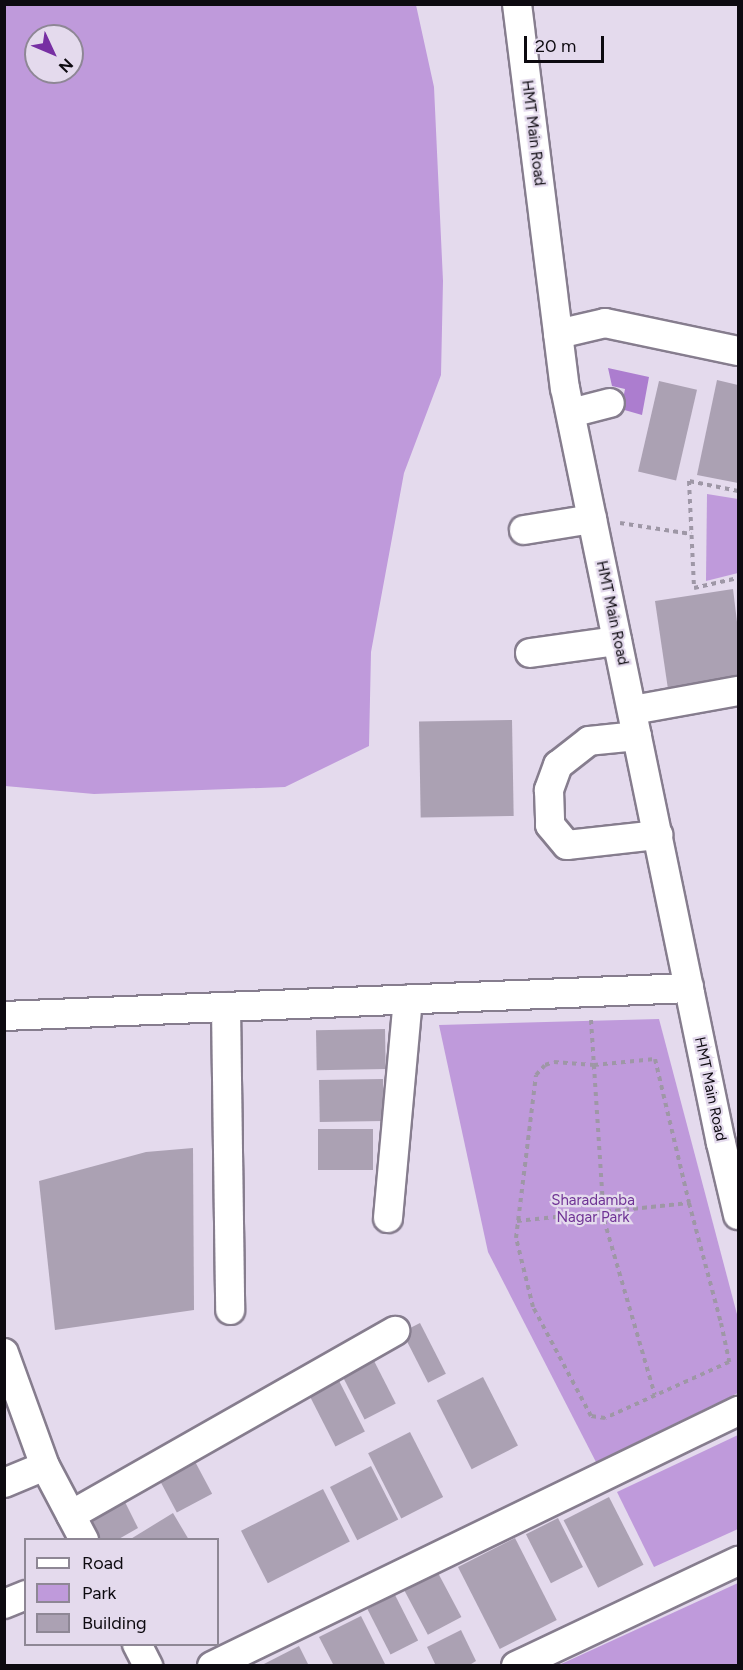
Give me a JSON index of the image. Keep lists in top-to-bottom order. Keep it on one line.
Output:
{"streets":{"street":["HMT Main Road"]},"parks":["Sharadamba Nagar Park"],"legend":["Road","Park","Building"],"scale_bar":"20 m","north":"bottom right"}
